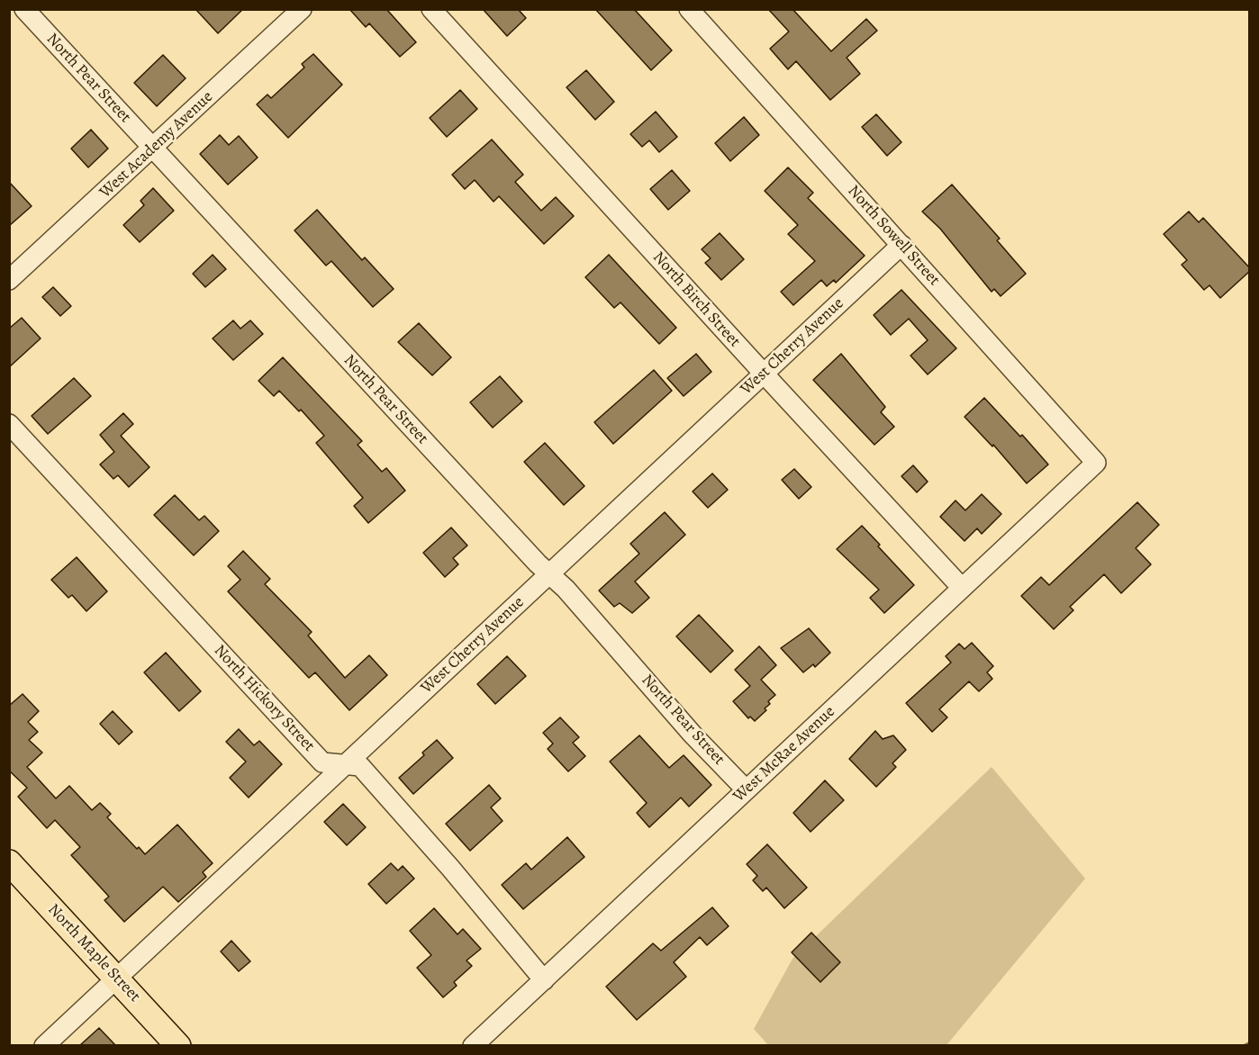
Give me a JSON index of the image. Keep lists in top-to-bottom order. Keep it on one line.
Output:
{"streets":{"main road":["North Maple Street"],"street":["North Pear Street","West Academy Avenue","North Sowell Street","North Birch Street","West Cherry Avenue","North Hickory Street","West McRae Avenue"]},"crossings":[["North Pear Street","West Academy Avenue"],["North Pear Street","West Cherry Avenue"],["North Pear Street","West McRae Avenue"],["North Sowell Street","West Cherry Avenue"],["North Sowell Street","West McRae Avenue"],["North Birch Street","West Cherry Avenue"],["North Birch Street","West McRae Avenue"],["West Cherry Avenue","North Hickory Street"],["West Cherry Avenue","North Maple Street"],["North Hickory Street","West McRae Avenue"]]}
